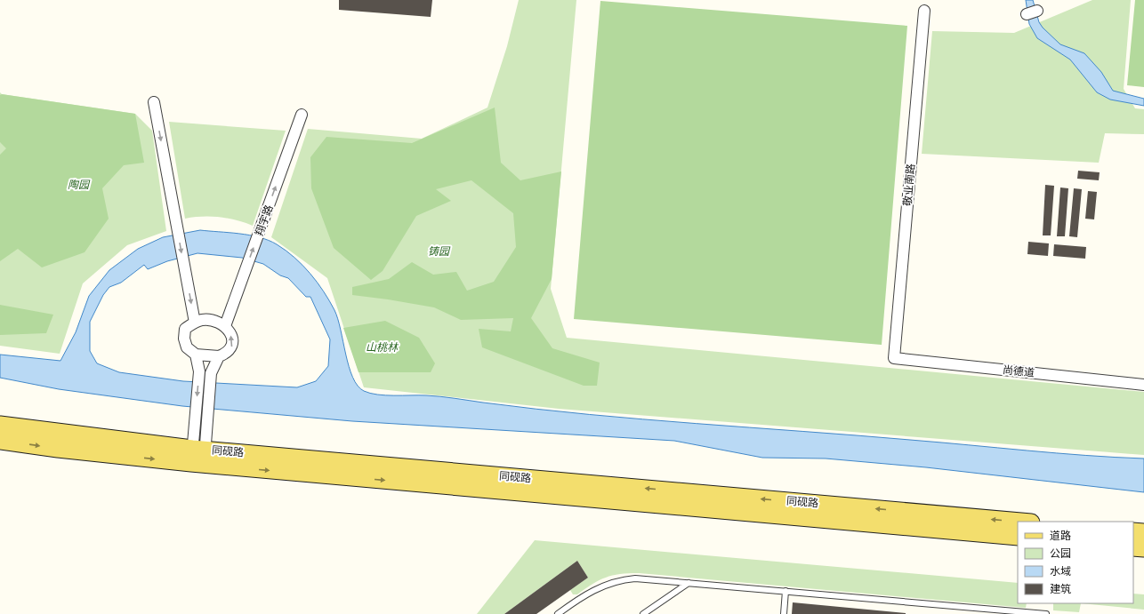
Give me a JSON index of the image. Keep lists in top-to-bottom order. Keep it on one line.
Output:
{"streets":{"main road":["同砚路"],"street":["敬业南路","翔宇路","尚德道"]},"crossings":[["敬业南路","尚德道"]],"one_way":["翔宇路"],"parks":["陶园","铸园","山桃林"],"legend":["道路","公园","水域","建筑"]}
